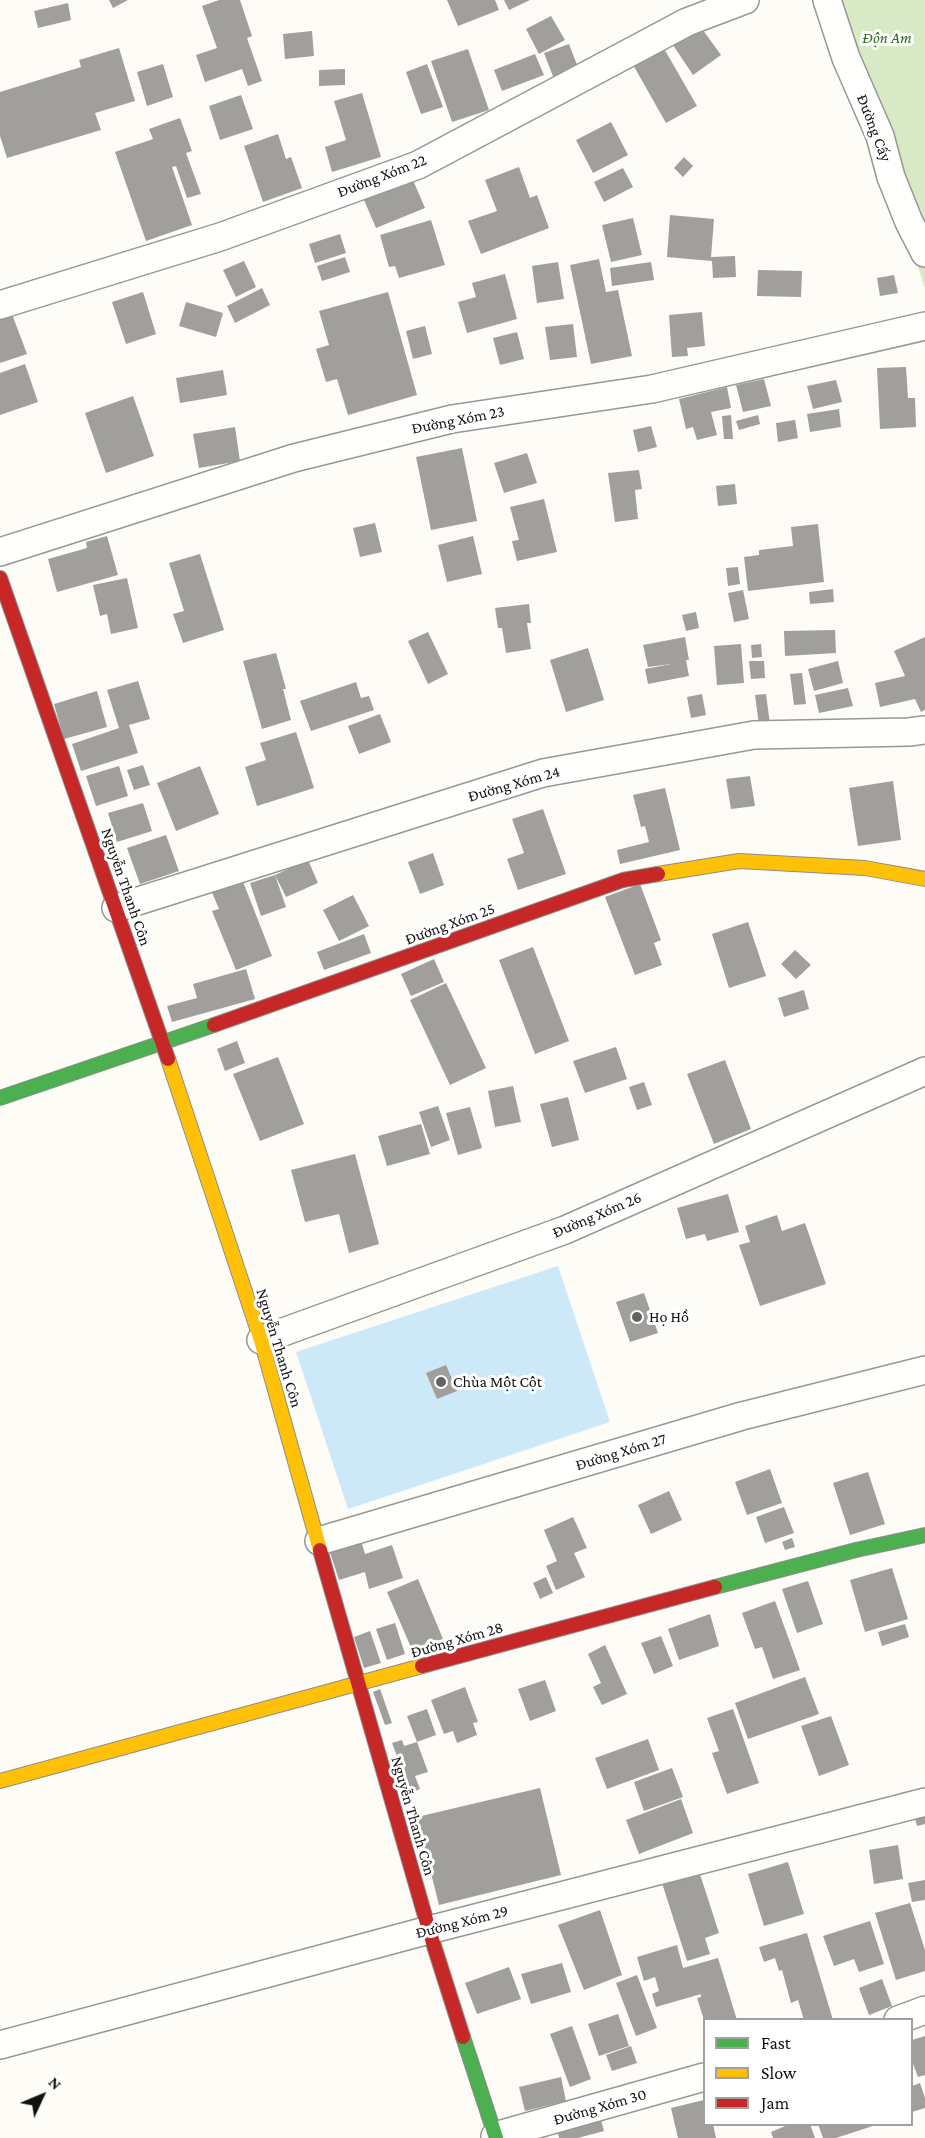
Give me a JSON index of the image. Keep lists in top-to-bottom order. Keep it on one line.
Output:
{"streets":{"street":["Đường Cấy","Đường Xóm 22","Đường Xóm 23","Đường Xóm 24","Nguyễn Thanh Côn","Đường Xóm 25","Đường Xóm 26","Đường Xóm 27","Đường Xóm 28","Đường Xóm 29","Đường Xóm 30"]},"crossings":[["Đường Xóm 24","Nguyễn Thanh Côn"],["Nguyễn Thanh Côn","Đường Xóm 25"],["Nguyễn Thanh Côn","Đường Xóm 26"],["Nguyễn Thanh Côn","Đường Xóm 27"],["Nguyễn Thanh Côn","Đường Xóm 28"],["Nguyễn Thanh Côn","Đường Xóm 29"],["Nguyễn Thanh Côn","Đường Xóm 30"]],"parks":["Độn Am"],"places":["Họ Hồ","Chùa Một Cột"],"legend":["Fast","Slow","Jam"],"north":"top right"}
